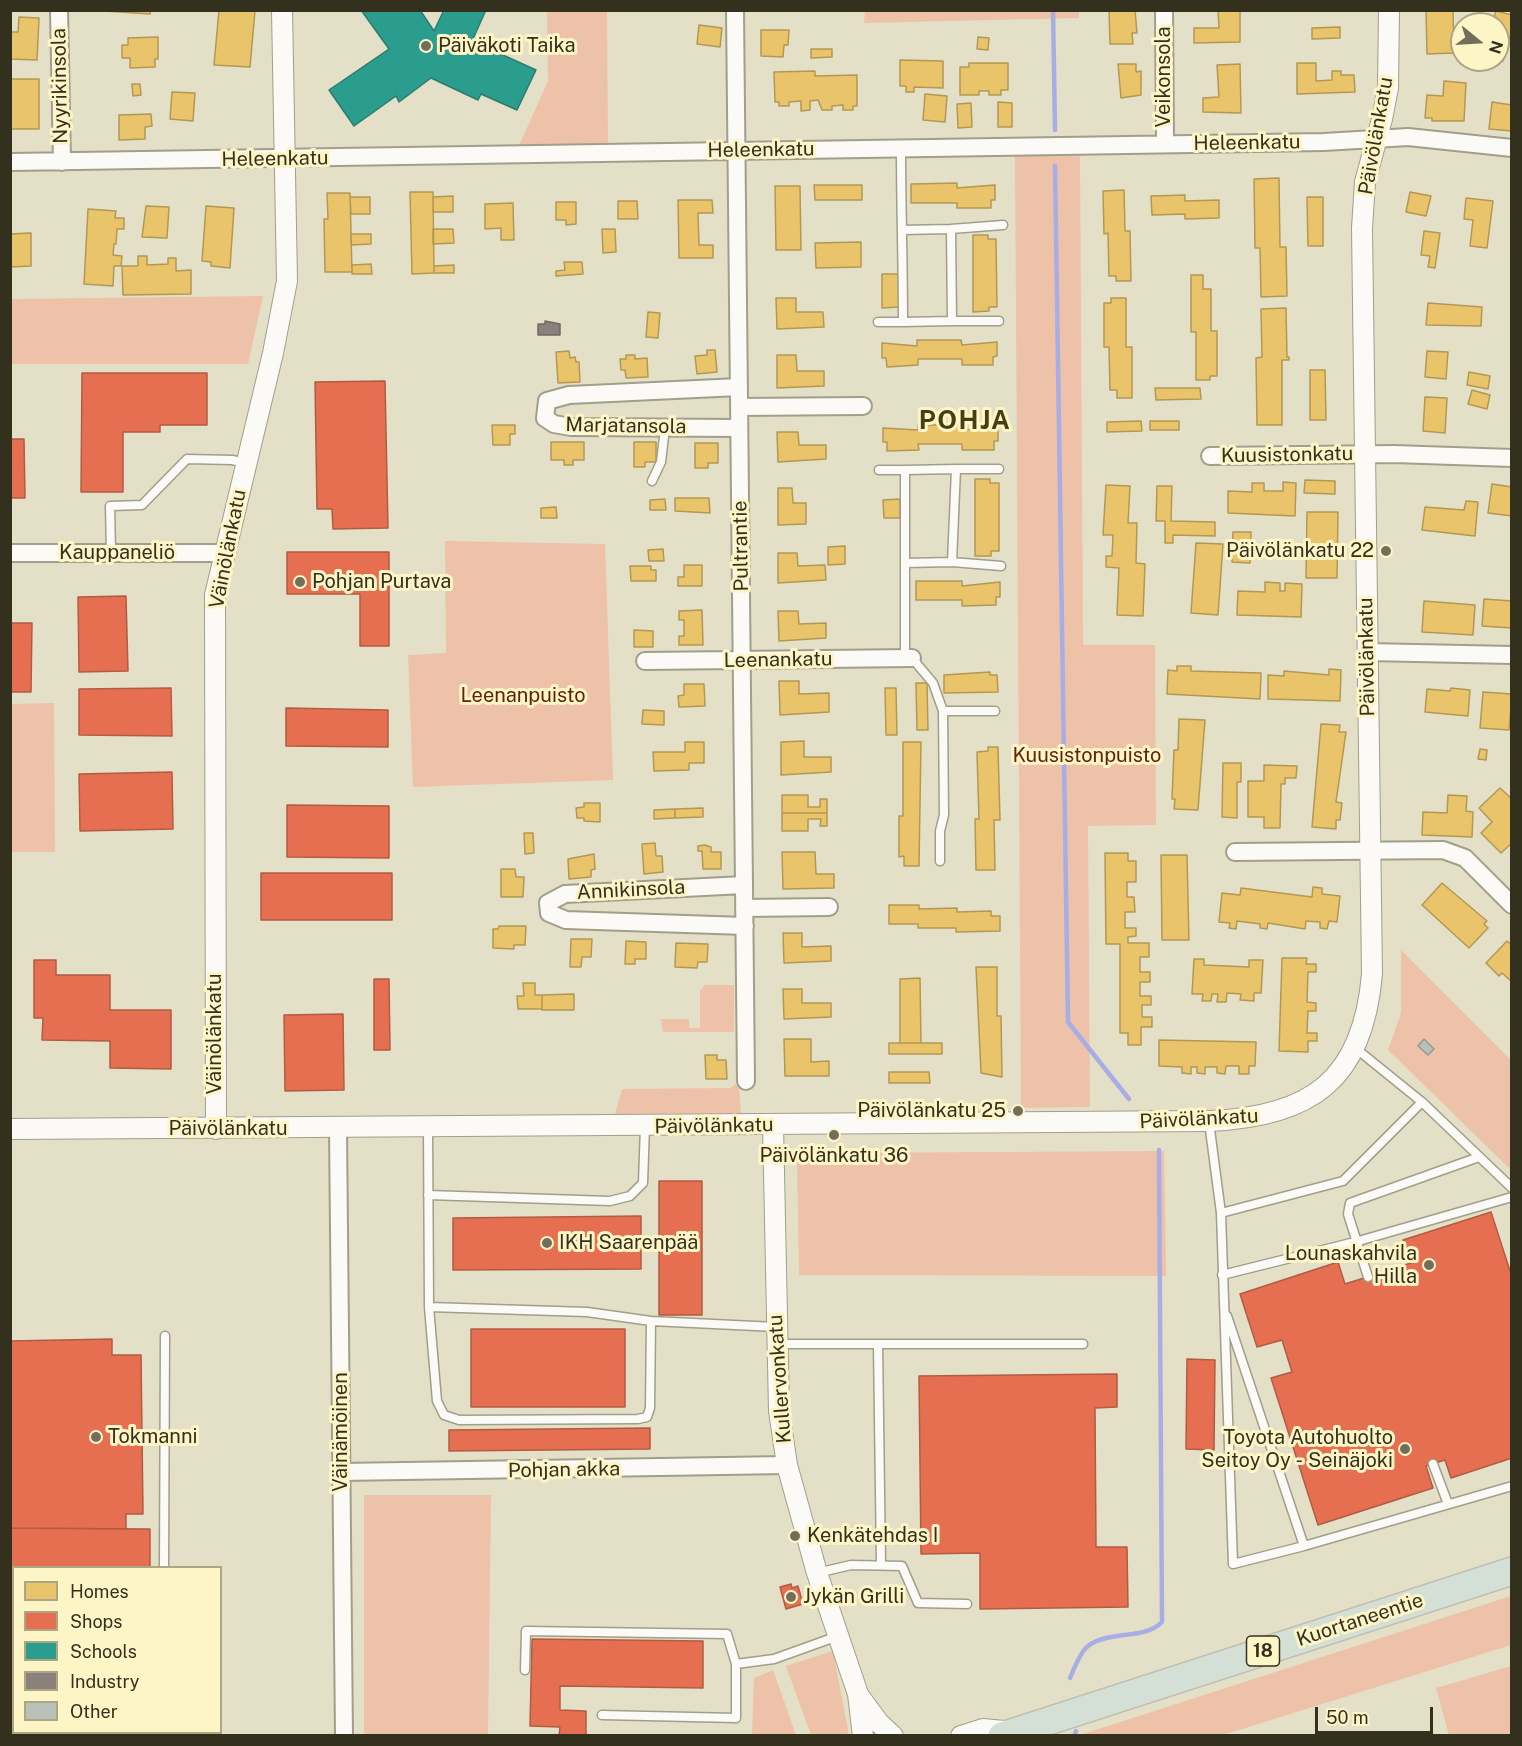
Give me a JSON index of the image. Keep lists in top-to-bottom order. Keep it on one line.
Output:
{"streets":{"highway":["Kuortaneentie","18"],"street":["Veikonsola","Nyyrikinsola","Päivölänkatu","Heleenkatu","Marjatansola","Kuusistonkatu","Pultrantie","Väinölänkatu","Kauppaneliö","Leenankatu","Annikinsola","Kullervonkatu","Väinämöinen","Pohjan akka"]},"crossings":[["Veikonsola","Heleenkatu"],["Nyyrikinsola","Heleenkatu"],["Päivölänkatu","Heleenkatu"],["Päivölänkatu","Kuusistonkatu"],["Päivölänkatu","Väinölänkatu"],["Päivölänkatu","Kullervonkatu"],["Päivölänkatu","Väinämöinen"],["Heleenkatu","Pultrantie"],["Heleenkatu","Väinölänkatu"],["Marjatansola","Pultrantie"],["Pultrantie","Leenankatu"],["Pultrantie","Annikinsola"],["Väinölänkatu","Kauppaneliö"],["Kullervonkatu","Pohjan akka"],["Väinämöinen","Pohjan akka"]],"districts":["POHJA"],"parks":["Leenanpuisto","Kuusistonpuisto"],"places":["Päiväkoti Taika","Päivölänkatu 22","Pohjan Purtava","Päivölänkatu 25","Päivölänkatu 36","IKH Saarenpää","Lounaskahvila Hilla","Tokmanni","Toyota Autohuolto Seitoy Oy - Seinäjoki","Kenkätehdas I","Jykän Grilli"],"legend":["Homes","Shops","Schools","Industry","Other"],"scale_bar":"50 m","north":"right"}
